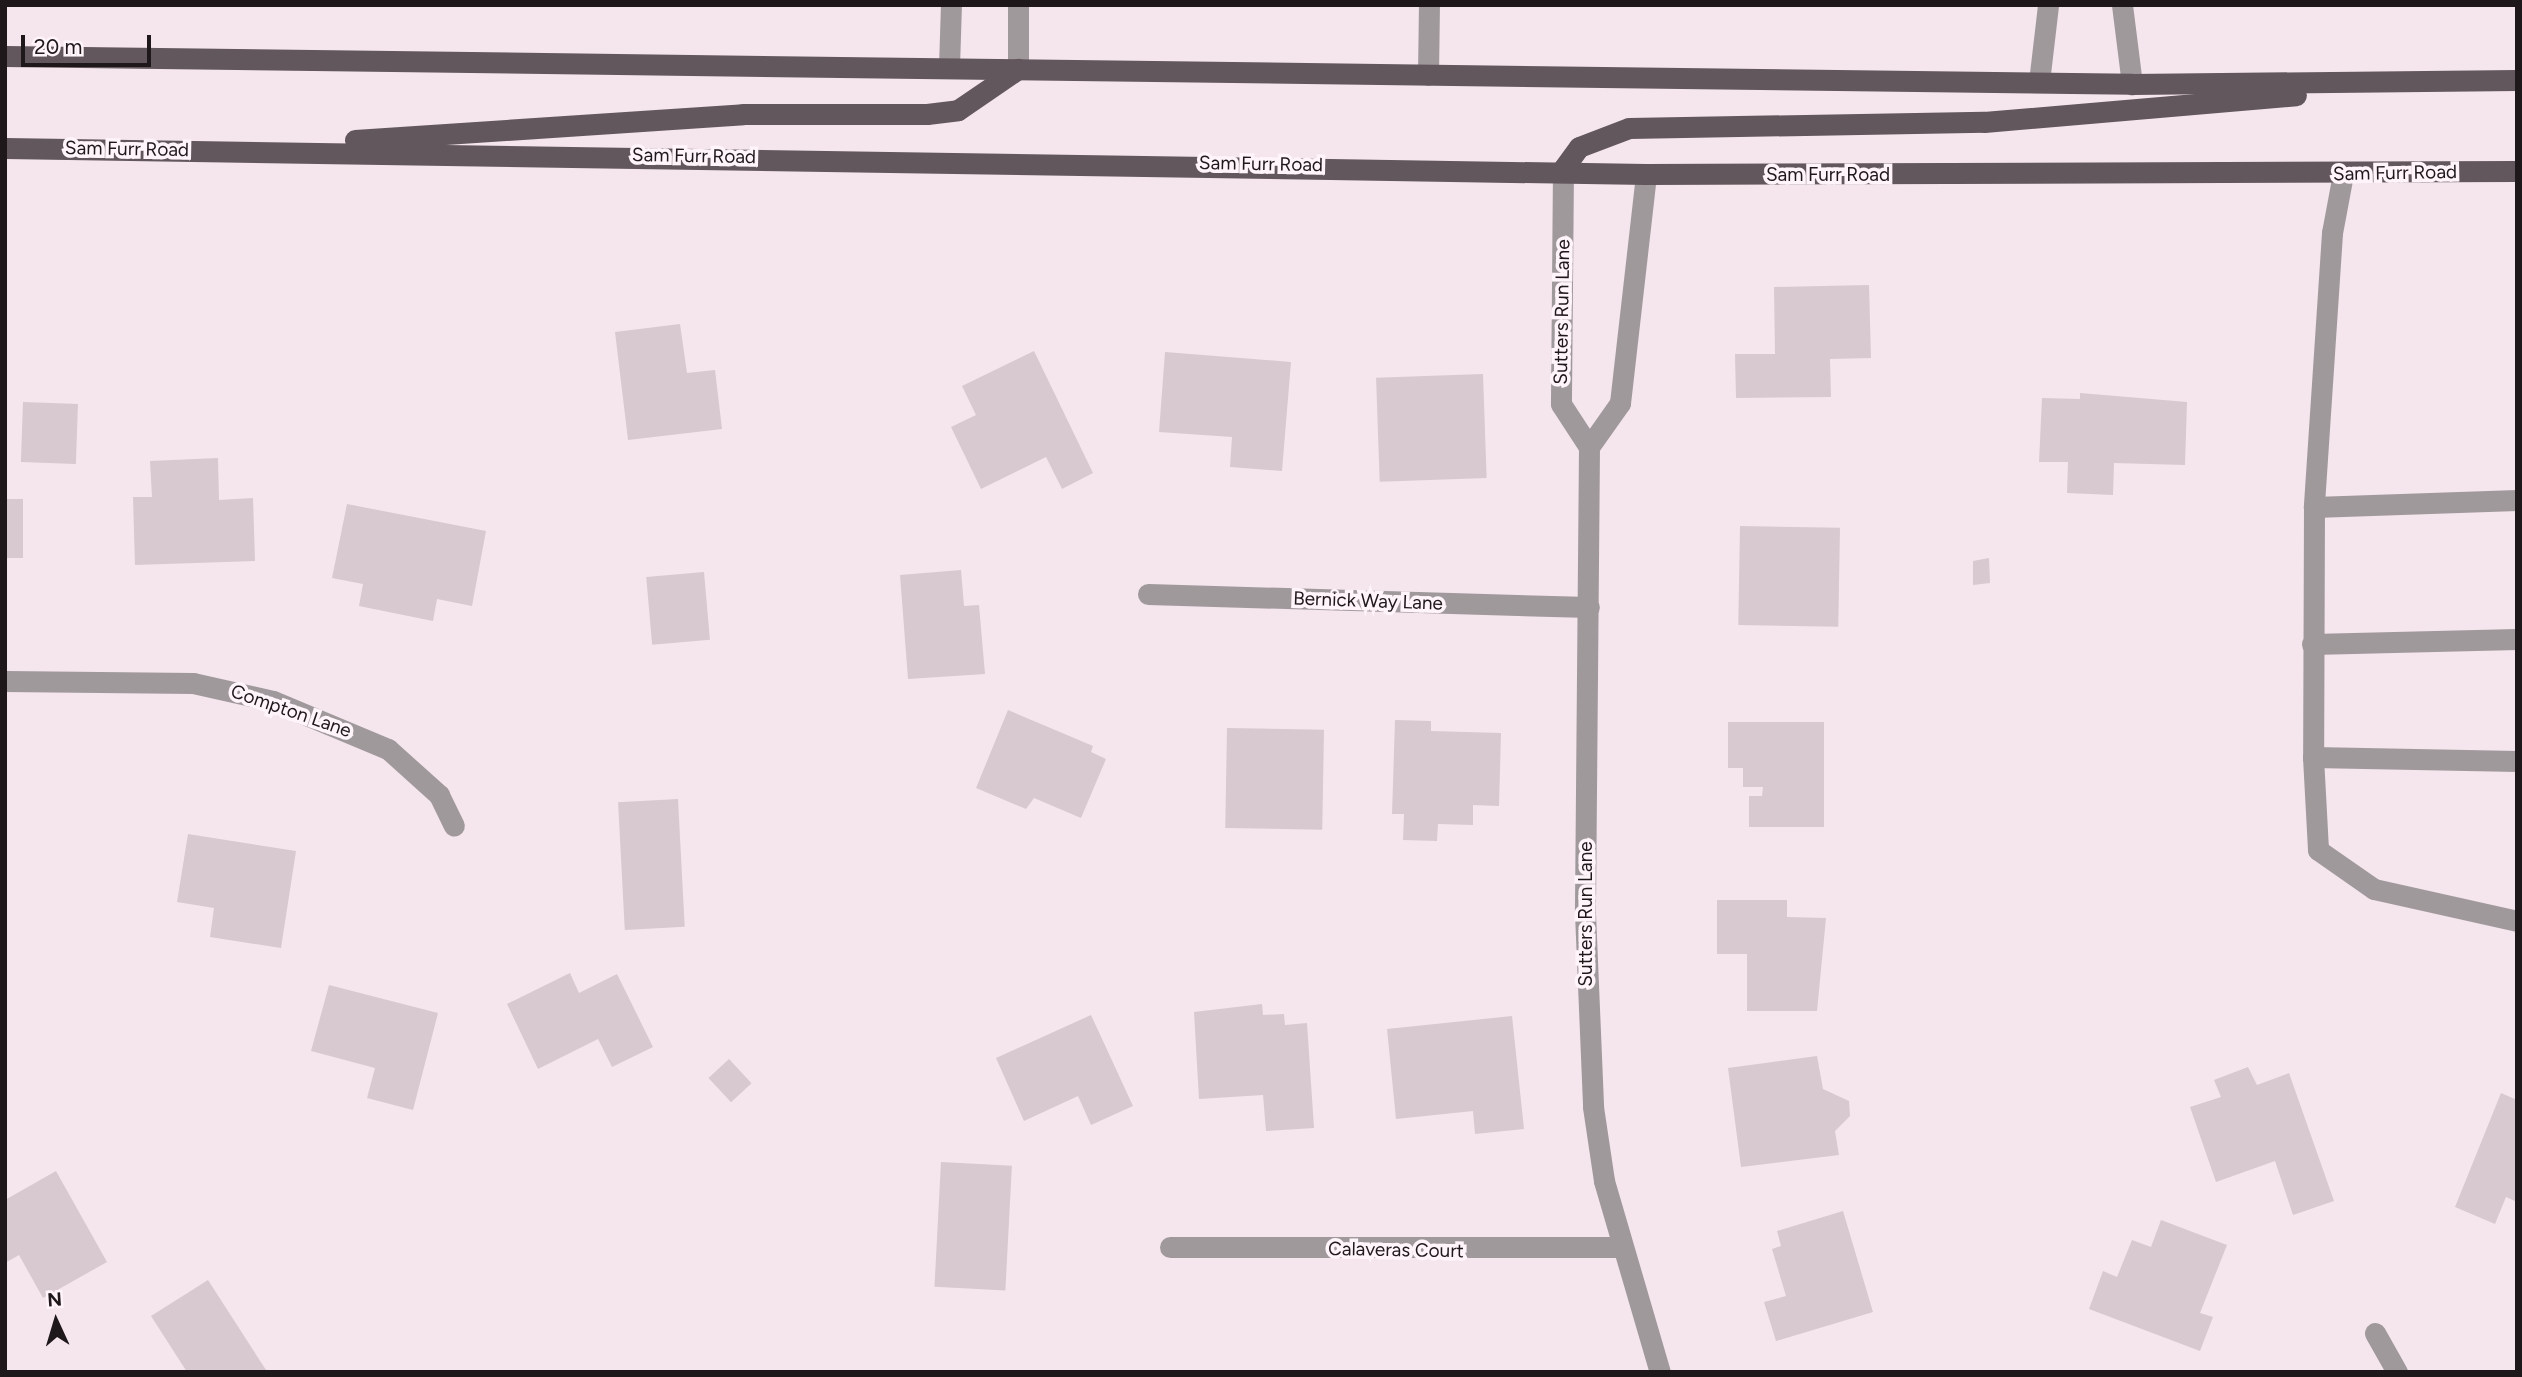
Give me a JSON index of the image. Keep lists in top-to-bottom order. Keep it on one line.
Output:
{"streets":{"main road":["Sam Furr Road"],"street":["Sutters Run Lane","Bernick Way Lane","Compton Lane","Calaveras Court"]},"crossings":[["Sam Furr Road","Sutters Run Lane"],["Sutters Run Lane","Bernick Way Lane"],["Sutters Run Lane","Calaveras Court"]],"scale_bar":"20 m","north":"top"}
